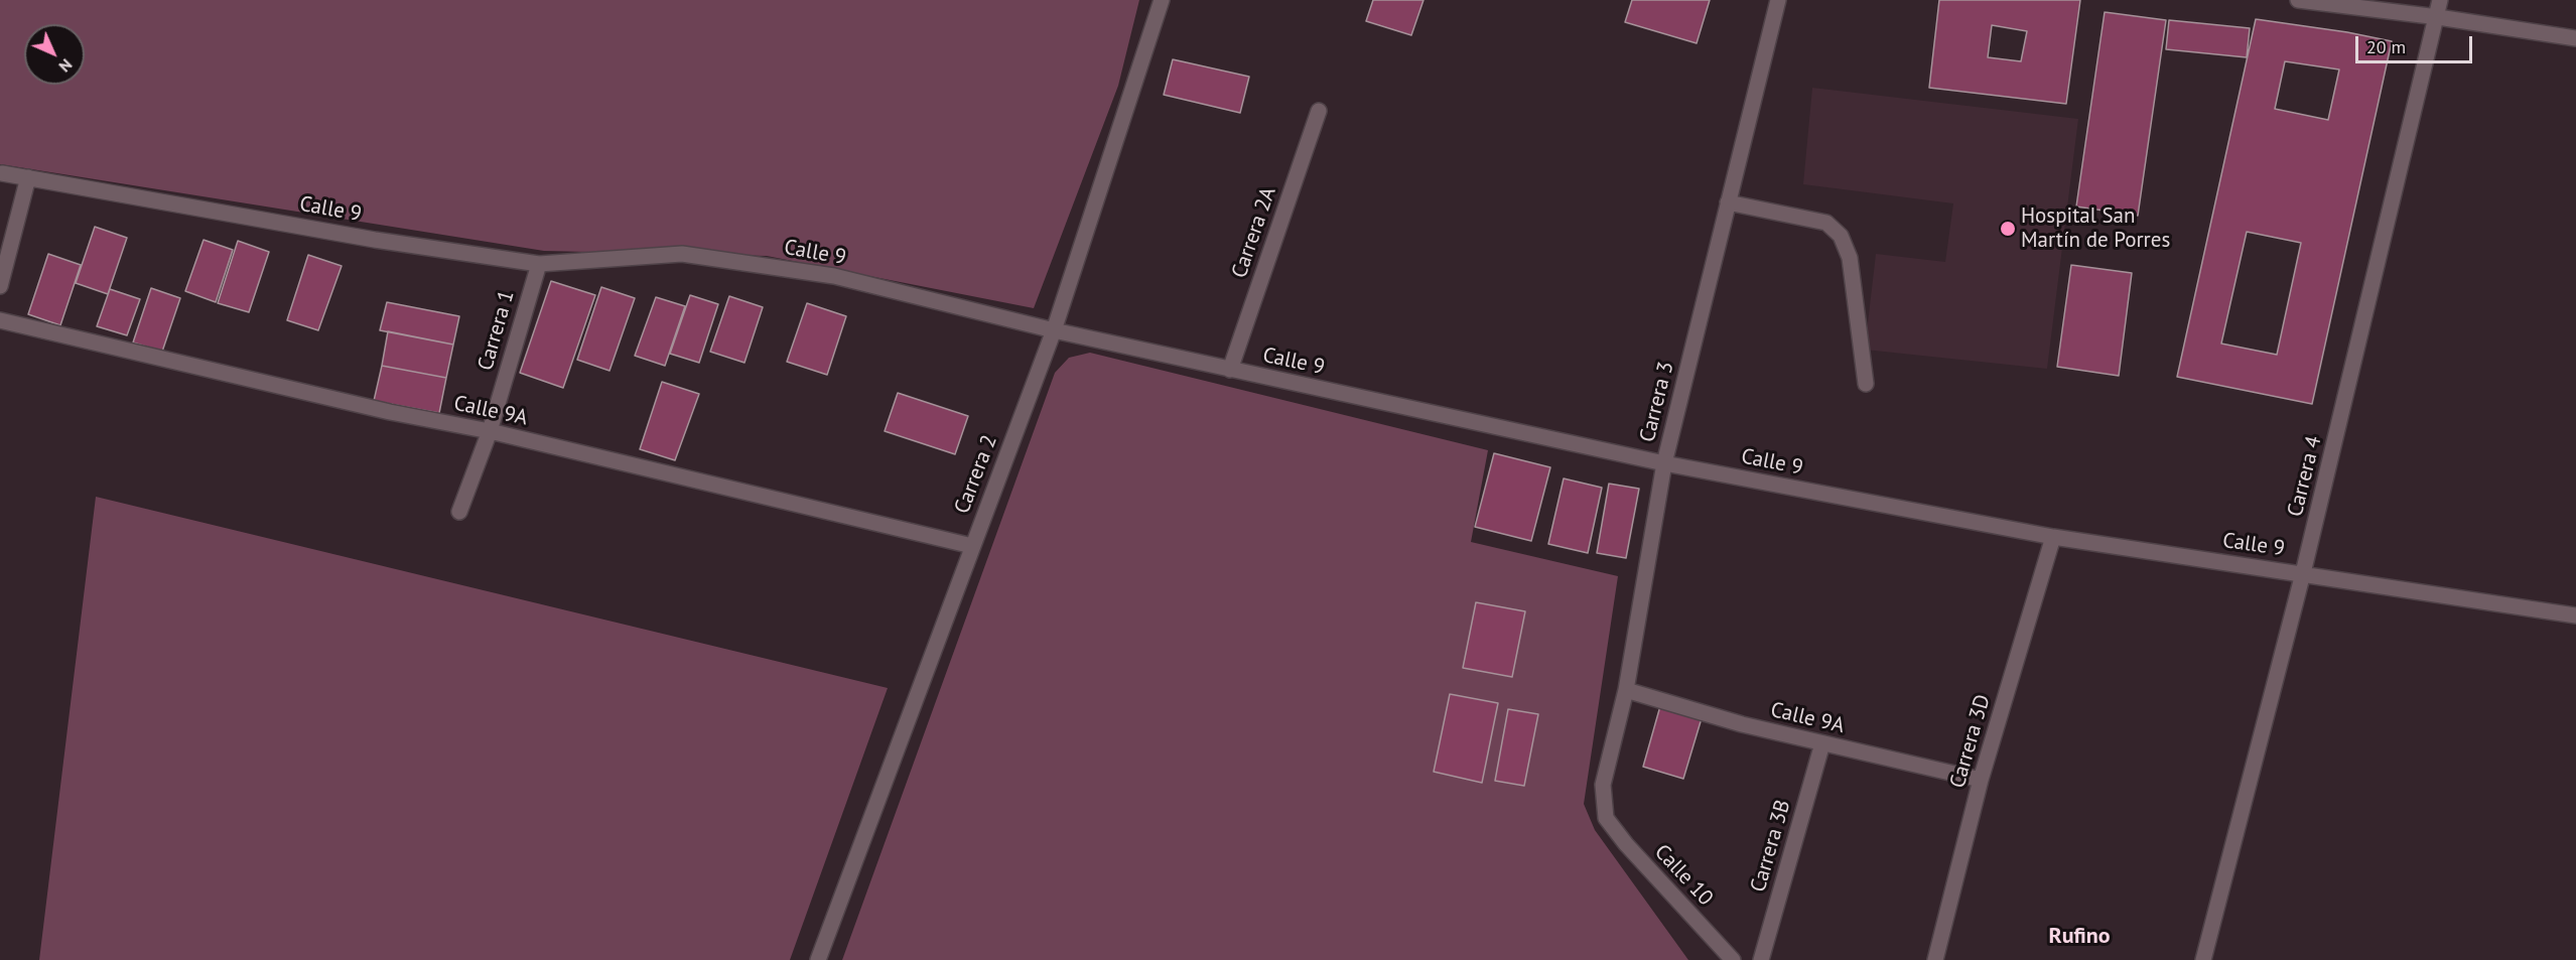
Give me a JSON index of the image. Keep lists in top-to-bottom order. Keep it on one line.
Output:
{"streets":{"street":["Calle 9","Carrera 2A","Carrera 1","Carrera 3","Calle 9A","Carrera 2","Carrera 4","Carrera 3D","Carrera 3B","Calle 10"]},"crossings":[["Calle 9","Carrera 2A"],["Calle 9","Carrera 1"],["Calle 9","Carrera 3"],["Calle 9","Carrera 2"],["Calle 9","Carrera 4"],["Calle 9","Carrera 3D"],["Carrera 1","Calle 9A"],["Carrera 3","Calle 9A"],["Carrera 3","Calle 10"],["Calle 9A","Carrera 2"],["Calle 9A","Carrera 3D"],["Calle 9A","Carrera 3B"]],"districts":["Rufino"],"places":["Hospital San Martín de Porres"],"scale_bar":"20 m","north":"bottom right"}
